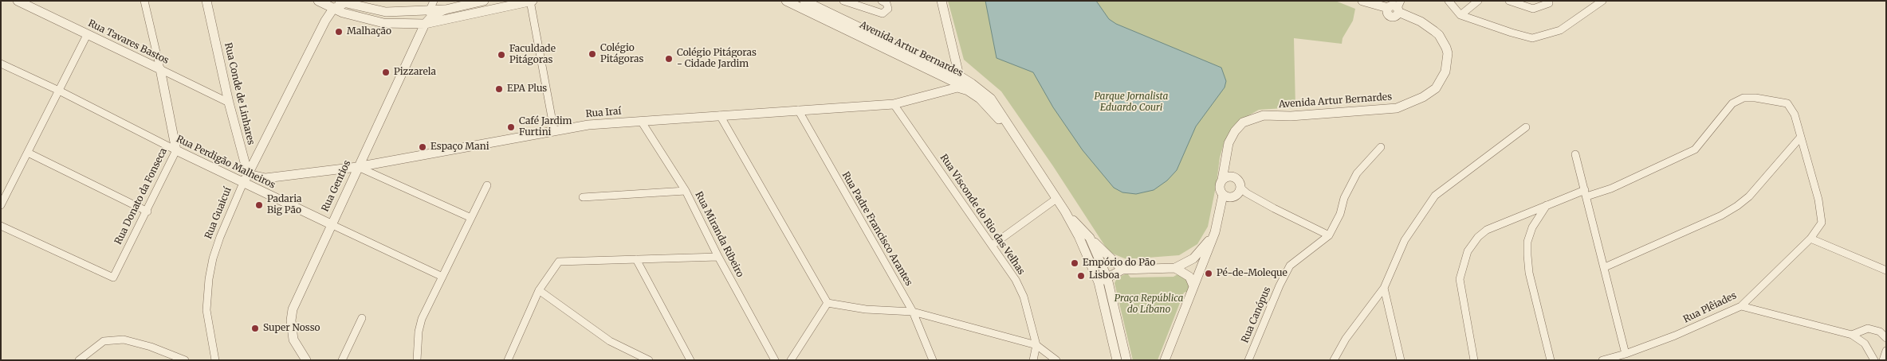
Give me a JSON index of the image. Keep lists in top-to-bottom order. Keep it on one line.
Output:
{"streets":{"street":["Rua Tavares Bastos","Avenida Artur Bernardes","Rua Conde de Linhares","Rua Iraí","Rua Perdigão Malheiros","Rua Gentios","Rua Donato da Fonseca","Rua Guaicuí","Rua Visconde do Rio das Velhas","Rua Padre Francisco Arantes","Rua Miranda Ribeiro","Rua Plêiades","Rua Canópus"]},"crossings":[["Rua Tavares Bastos","Rua Conde de Linhares"],["Rua Tavares Bastos","Rua Donato da Fonseca"],["Avenida Artur Bernardes","Rua Iraí"],["Rua Conde de Linhares","Rua Iraí"],["Rua Conde de Linhares","Rua Guaicuí"],["Rua Iraí","Rua Gentios"],["Rua Iraí","Rua Guaicuí"],["Rua Iraí","Rua Visconde do Rio das Velhas"],["Rua Iraí","Rua Padre Francisco Arantes"],["Rua Iraí","Rua Miranda Ribeiro"],["Rua Perdigão Malheiros","Rua Gentios"],["Rua Perdigão Malheiros","Rua Donato da Fonseca"],["Rua Perdigão Malheiros","Rua Guaicuí"]],"parks":["Parque Jornalista Eduardo Couri","Praça República do Líbano"],"places":["Malhação","Colégio Pitágoras","Faculdade Pitágoras","Colégio Pitágoras - Cidade Jardim","Pizzarela","EPA Plus","Café Jardim Furtini","Espaço Mani","Padaria Big Pão","Empório do Pão","Pé-de-Moleque","Lisboa","Super Nosso"]}
